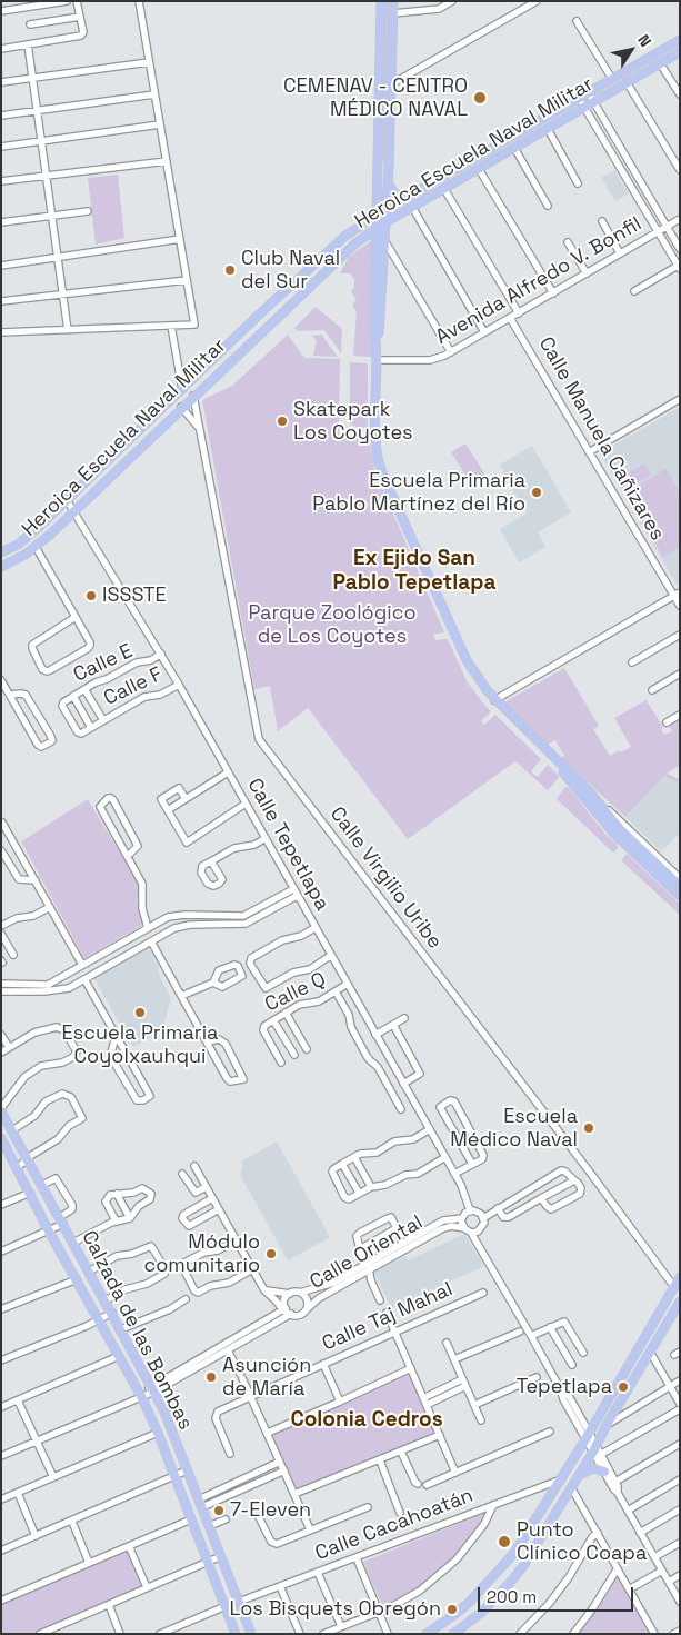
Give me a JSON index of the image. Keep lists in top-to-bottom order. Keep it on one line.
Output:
{"streets":{"main road":["Heroica Escuela Naval Militar","Calzada de las Bombas"],"street":["Avenida Alfredo V. Bonfil","Calle Manuela Cañizares","Calle E","Calle F","Calle Tepetlapa","Calle Virgilio Uribe","Calle Q","Calle Oriental","Calle Taj Mahal","Calle Cacahoatán"]},"crossings":[["Heroica Escuela Naval Militar","Calle Tepetlapa"],["Heroica Escuela Naval Militar","Calle Virgilio Uribe"],["Avenida Alfredo V. Bonfil","Calle Manuela Cañizares"],["Calle E","Calle F"],["Calle E","Calle Tepetlapa"],["Calle F","Calle Tepetlapa"],["Calle Tepetlapa","Calle Q"],["Calle Tepetlapa","Calle Oriental"],["Calle Oriental","Calzada de las Bombas"],["Calzada de las Bombas","Calle Cacahoatán"]],"districts":["Ex Ejido San Pablo Tepetlapa","Colonia Cedros"],"parks":["Parque Zoológico de Los Coyotes"],"places":["CEMENAV - CENTRO MÉDICO NAVAL","Club Naval del Sur","Skatepark Los Coyotes","Escuela Primaria Pablo Martínez del Río","ISSSTE","Escuela Primaria Coyolxauhqui","Escuela Médico Naval","Módulo comunitario","Asunción de María","Tepetlapa","7-Eleven","Punto Clínico Coapa","Los Bisquets Obregón"],"scale_bar":"200 m","north":"top right"}
